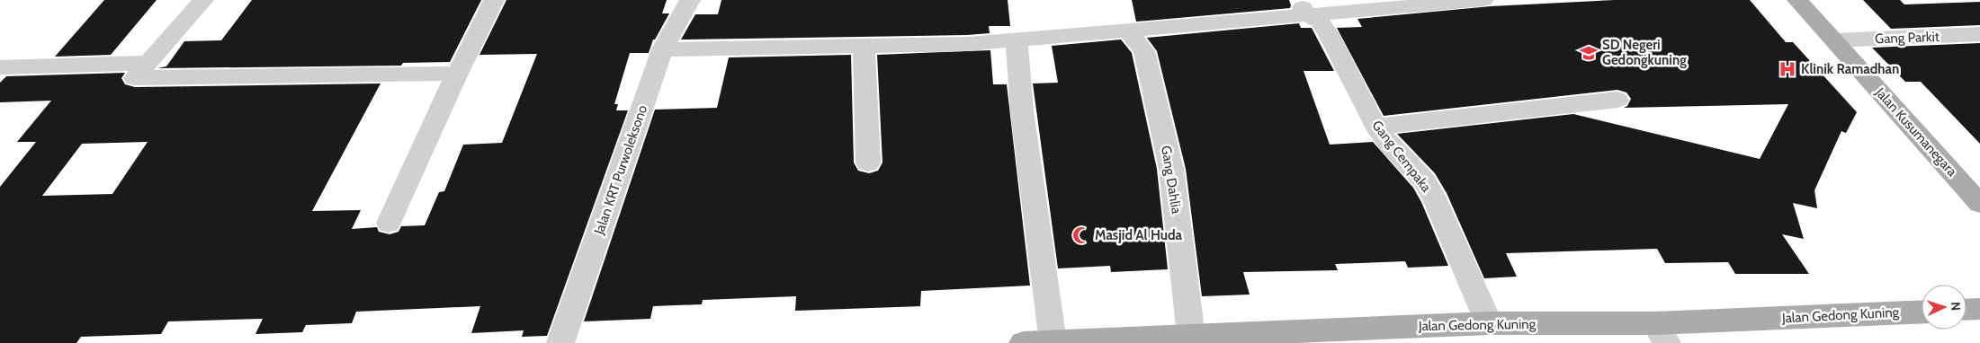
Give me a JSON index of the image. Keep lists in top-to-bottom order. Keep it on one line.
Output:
{"streets":{"main road":["Jalan Kusumanegara","Jalan Gedong Kuning"],"street":["Gang Parkit","Gang Cempaka","Jalan KRT Purwoleksono","Gang Dahlia"]},"crossings":[["Gang Parkit","Jalan Kusumanegara"],["Gang Cempaka","Jalan Gedong Kuning"],["Gang Dahlia","Jalan Gedong Kuning"]],"places":{"school or university":["SD Negeri Gedongkuning"],"hospital":["Klinik Ramadhan"],"mosque":["Masjid Al Huda"]},"north":"right"}
